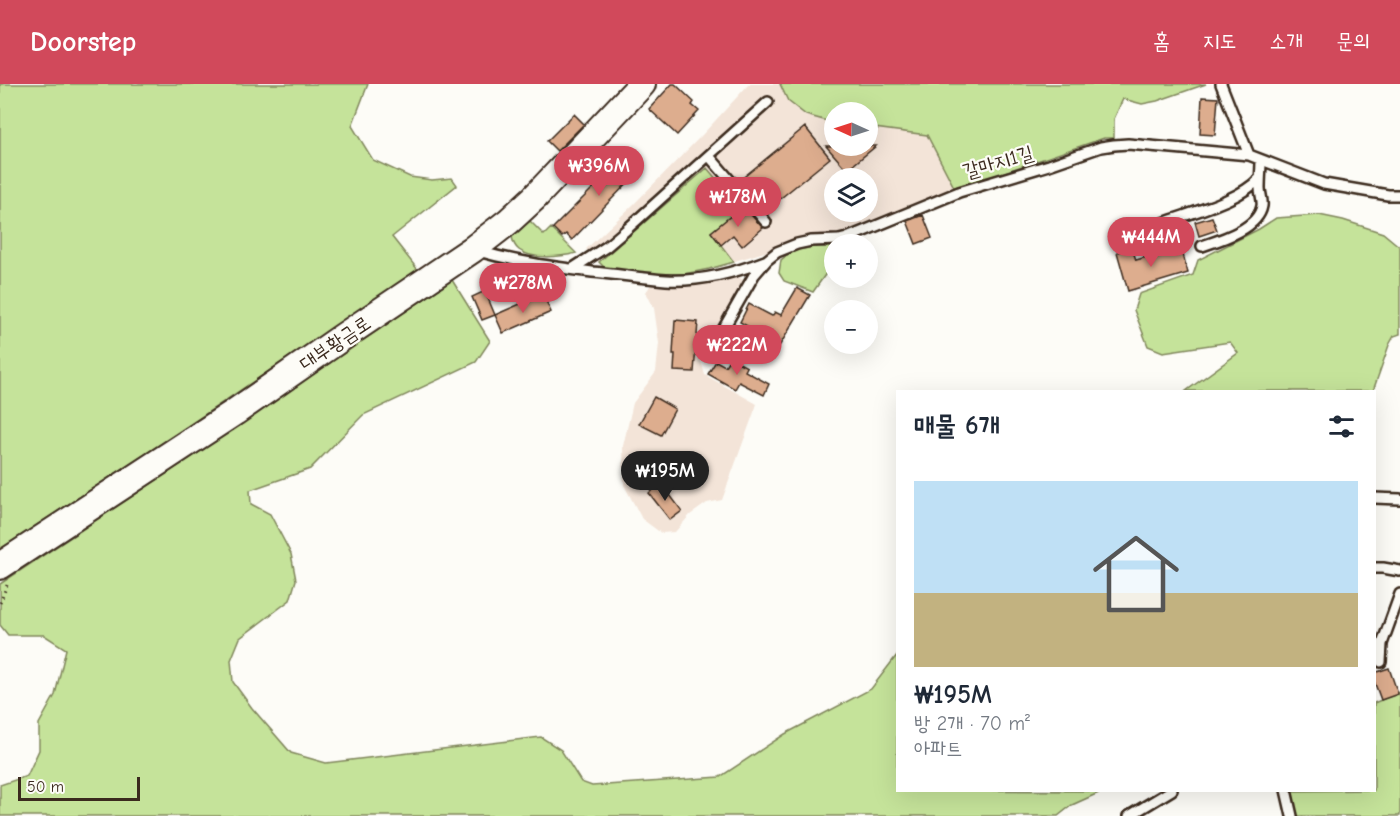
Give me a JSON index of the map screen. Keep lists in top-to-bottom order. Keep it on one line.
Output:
{"streets":{"main road":["대부황금로"],"lane":["갈마지1길"]},"crossings":[["갈마지1길","대부황금로"]],"scale_bar":"50 m","north":"left","page":{"header":"Doorstep","nav":["홈","지도","소개","문의"],"map_buttons":["+","−"],"price":["₩396M","₩178M","₩444M","₩278M","₩222M","₩195M"],"heading":"매물 6개","list":[{"name":"₩195M","note":"방 2개 · 70 m² · 아파트"}],"scale":"50 m"}}
